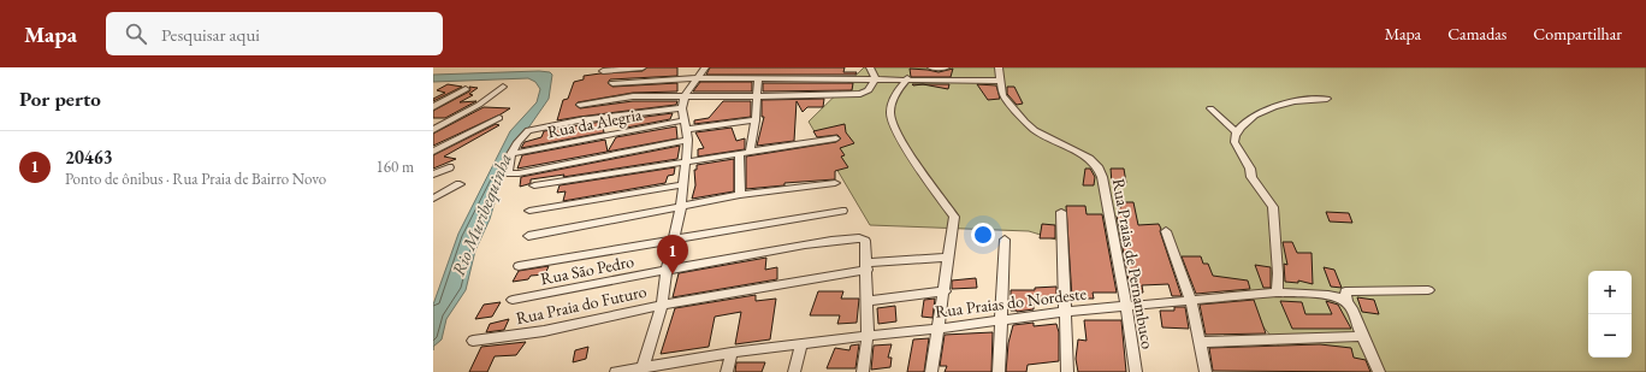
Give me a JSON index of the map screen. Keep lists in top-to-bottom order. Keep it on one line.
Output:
{"streets":{"street":["Rua da Alegria","Rua Praias de Pernambuco","Rua São Pedro","Rua Praias do Nordeste","Rua Praia do Futuro"]},"crossings":[["Rua Praias de Pernambuco","Rua Praias do Nordeste"],["Rua São Pedro","Rua Praia do Futuro"]],"water":["Rio Muribequinha"],"page":{"header":"Mapa","search":"Pesquisar aqui","nav":["Mapa","Camadas","Compartilhar"],"heading":"Por perto","list":[{"mark":"1","name":"20463","note":"Ponto de ônibus · Rua Praia de Bairro Novo","value":"160 m"}],"pins":"1","map_buttons":["+","−"]}}
